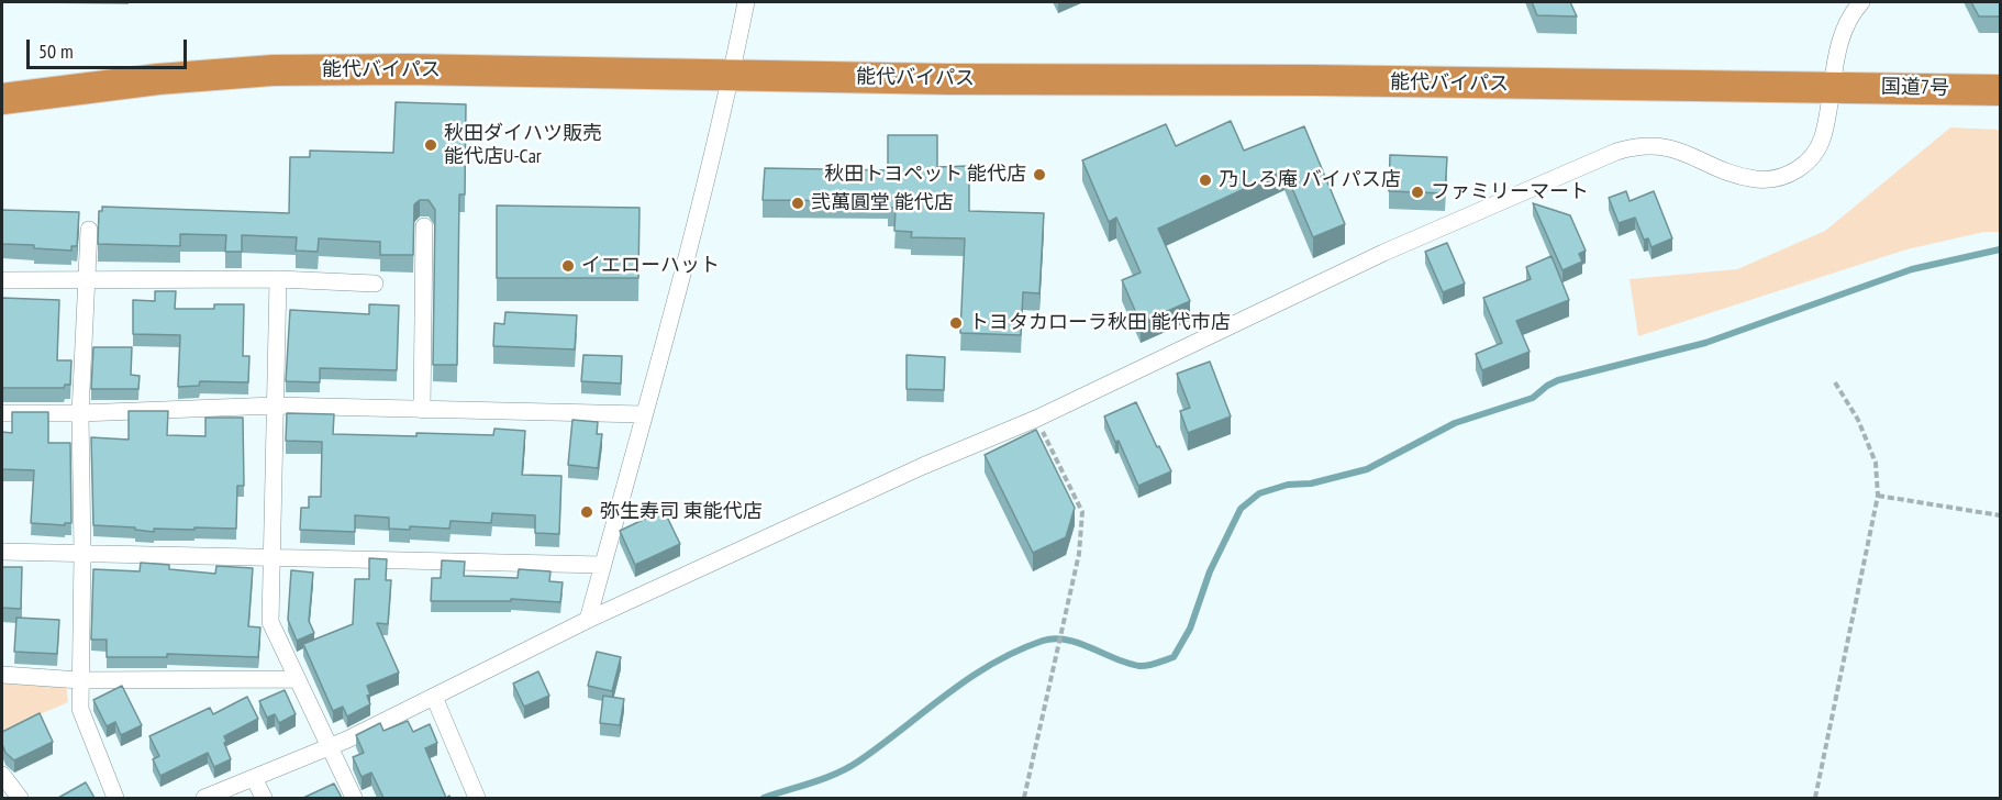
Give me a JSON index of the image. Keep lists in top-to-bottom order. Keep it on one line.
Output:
{"streets":{"highway":["能代バイパス","国道7号"]},"crossings":[["能代バイパス","国道7号"]],"places":["秋田ダイハツ販売 能代店U-Car","秋田トヨペット 能代店","乃しろ庵 バイパス店","ファミリーマート","弐萬圓堂 能代店","イエローハット","トヨタカローラ秋田 能代市店","弥生寿司 東能代店"],"scale_bar":"50 m"}
